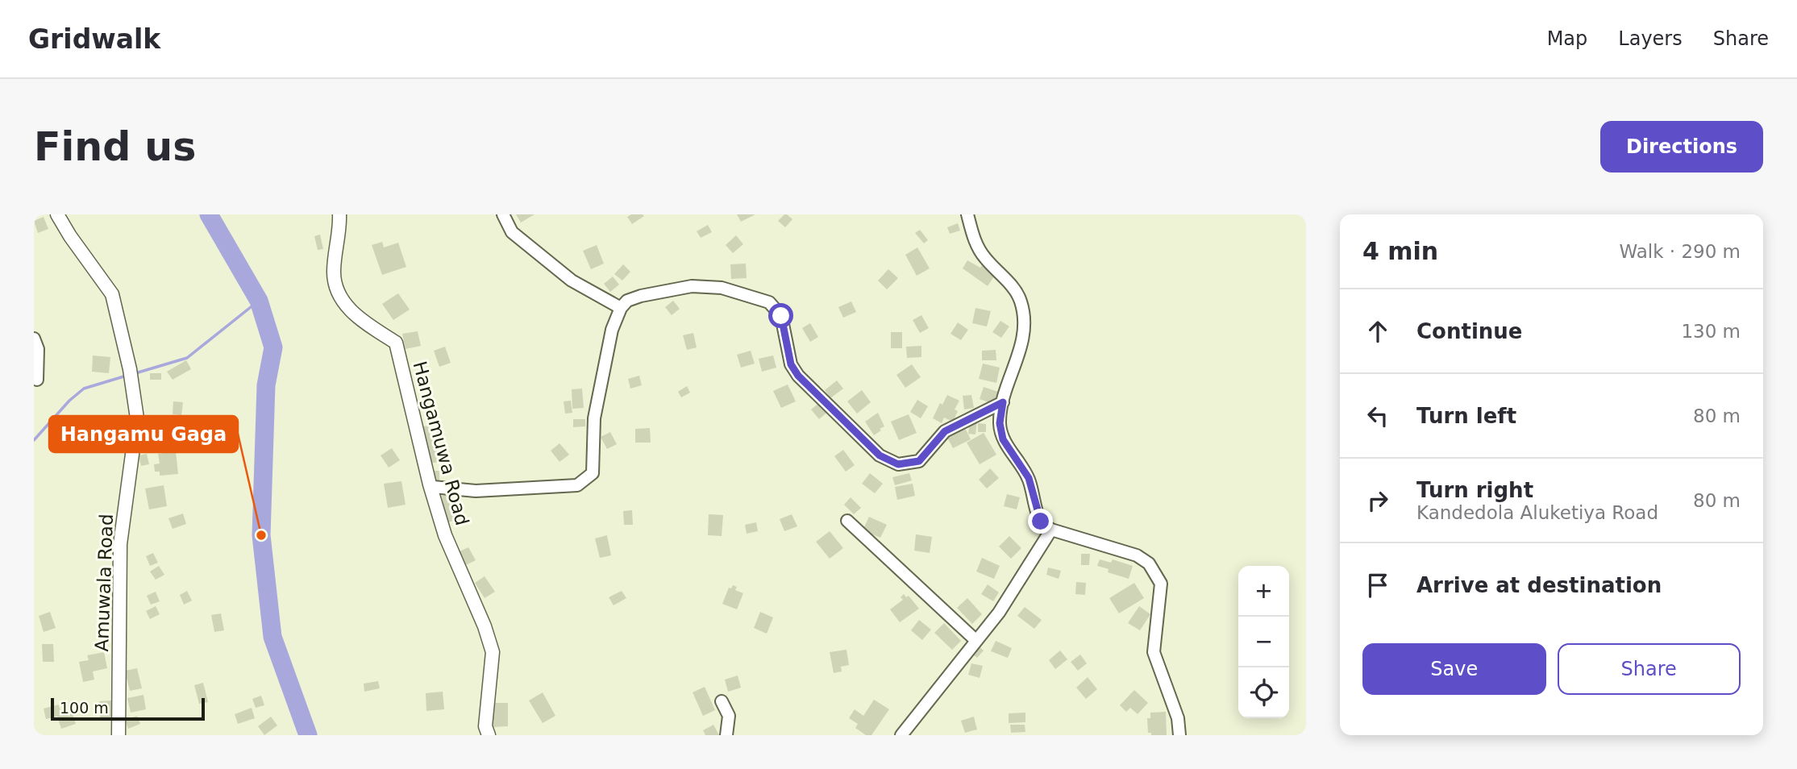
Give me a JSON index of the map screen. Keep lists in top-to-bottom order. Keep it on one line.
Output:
{"streets":{"street":["Hangamuwa Road","Amuwala Road"]},"places":["Hangamu Gaga"],"scale_bar":"100 m","page":{"header":"Gridwalk","nav":["Map","Layers","Share"],"buttons":["Directions",["Save","Share"]],"title":"Find us","heading":["4 min","Walk · 290 m"],"list":[["Continue","130 m"],["Turn left","80 m"],["Turn right","Kandedola Aluketiya Road","80 m"],"Arrive at destination"],"map_buttons":["+","−"],"scale":"100 m"}}
